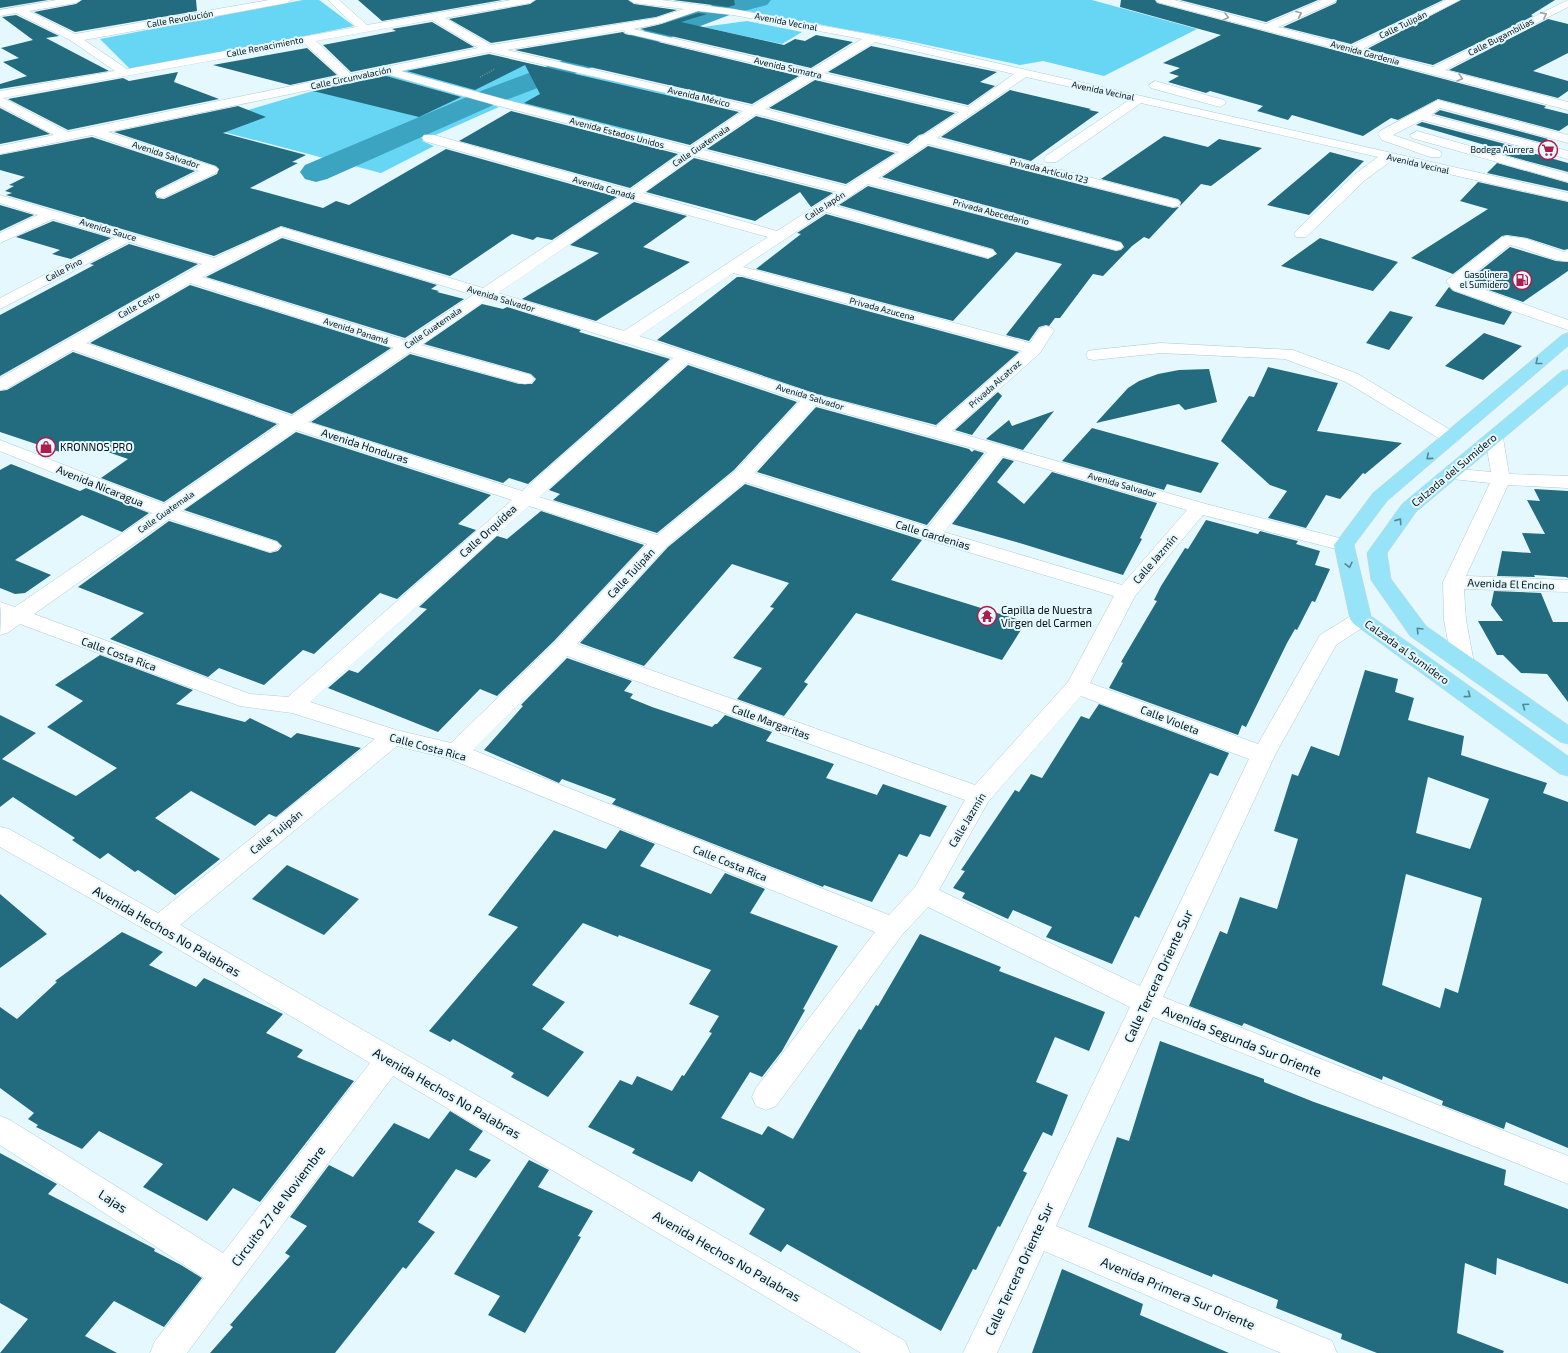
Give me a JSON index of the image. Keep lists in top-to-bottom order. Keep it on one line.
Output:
{"streets":{"main road":["Calzada del Sumidero","Calzada al Sumidero"],"street":["Calle Revolución","Avenida Vecinal","Calle Tulipán","Calle Bugambilias","Calle Renacimiento","Avenida Gardenia","Avenida Sumatra","Calle Circunvalación","Avenida México","Avenida Estados Unidos","Calle Guatemala","Avenida Salvador","Privada Artículo 123","Avenida Canadá","Calle Japón","Privada Abecedario","Avenida Sauce","Calle Pino","Calle Cedro","Privada Azucena","Avenida Panamá","Privada Alcatraz","Avenida Honduras","Avenida Nicaragua","Calle Orquídea","Calle Gardenias","Calle Jazmín","Avenida El Encino","Calle Costa Rica","Calle Violeta","Calle Margaritas","Avenida Hechos No Palabras","Calle Tercera Oriente Sur","Avenida Segunda Sur Oriente","Lajas","Circuito 27 de Noviembre","Avenida Primera Sur Oriente"]},"crossings":[["Avenida Vecinal","Calle Circunvalación"],["Avenida Vecinal","Calle Guatemala"],["Avenida Vecinal","Calle Japón"],["Calle Tulipán","Avenida Gardenia"],["Calle Tulipán","Avenida Salvador"],["Calle Tulipán","Avenida Honduras"],["Calle Tulipán","Calle Gardenias"],["Calle Tulipán","Calle Costa Rica"],["Calle Tulipán","Calle Margaritas"],["Calle Tulipán","Avenida Hechos No Palabras"],["Calle Bugambilias","Avenida Gardenia"],["Avenida Sumatra","Calle Circunvalación"],["Avenida Sumatra","Calle Guatemala"],["Avenida Sumatra","Calle Japón"],["Calle Circunvalación","Avenida México"],["Calle Circunvalación","Avenida Estados Unidos"],["Calle Circunvalación","Avenida Salvador"],["Avenida México","Calle Guatemala"],["Avenida México","Calle Japón"],["Avenida Estados Unidos","Calle Guatemala"],["Avenida Estados Unidos","Calle Japón"],["Calle Guatemala","Avenida Salvador"],["Calle Guatemala","Avenida Canadá"],["Calle Guatemala","Avenida Panamá"],["Calle Guatemala","Avenida Honduras"],["Calle Guatemala","Avenida Nicaragua"],["Calle Guatemala","Calle Costa Rica"],["Avenida Salvador","Calle Japón"],["Avenida Salvador","Calle Cedro"],["Avenida Salvador","Privada Alcatraz"],["Avenida Salvador","Calle Orquídea"],["Avenida Salvador","Calle Jazmín"],["Avenida Salvador","Calzada al Sumidero"],["Privada Artículo 123","Calle Japón"],["Avenida Canadá","Calle Japón"],["Calle Japón","Privada Abecedario"],["Calle Japón","Privada Azucena"],["Avenida Sauce","Calle Pino"],["Avenida Sauce","Calle Cedro"],["Calle Cedro","Avenida Panamá"],["Calle Cedro","Avenida Honduras"],["Privada Azucena","Privada Alcatraz"],["Avenida Honduras","Calle Orquídea"],["Calle Orquídea","Calle Costa Rica"],["Calle Gardenias","Calle Jazmín"],["Calle Jazmín","Calle Costa Rica"],["Calle Jazmín","Calle Violeta"],["Calle Jazmín","Calle Margaritas"],["Calle Jazmín","Avenida Segunda Sur Oriente"],["Calzada al Sumidero","Calle Tercera Oriente Sur"],["Calle Violeta","Calle Tercera Oriente Sur"],["Avenida Hechos No Palabras","Circuito 27 de Noviembre"],["Calle Tercera Oriente Sur","Avenida Segunda Sur Oriente"],["Calle Tercera Oriente Sur","Avenida Primera Sur Oriente"],["Lajas","Circuito 27 de Noviembre"]],"one_way":["Calle Bugambilias","Calzada al Sumidero"],"places":{"supermarket":["Bodega Aurrera"],"fuel station":["Gasolinera el Sumidero"],"shop":["KRONNOS PRO"],"temple":["Capilla de Nuestra Virgen del Carmen"]}}
